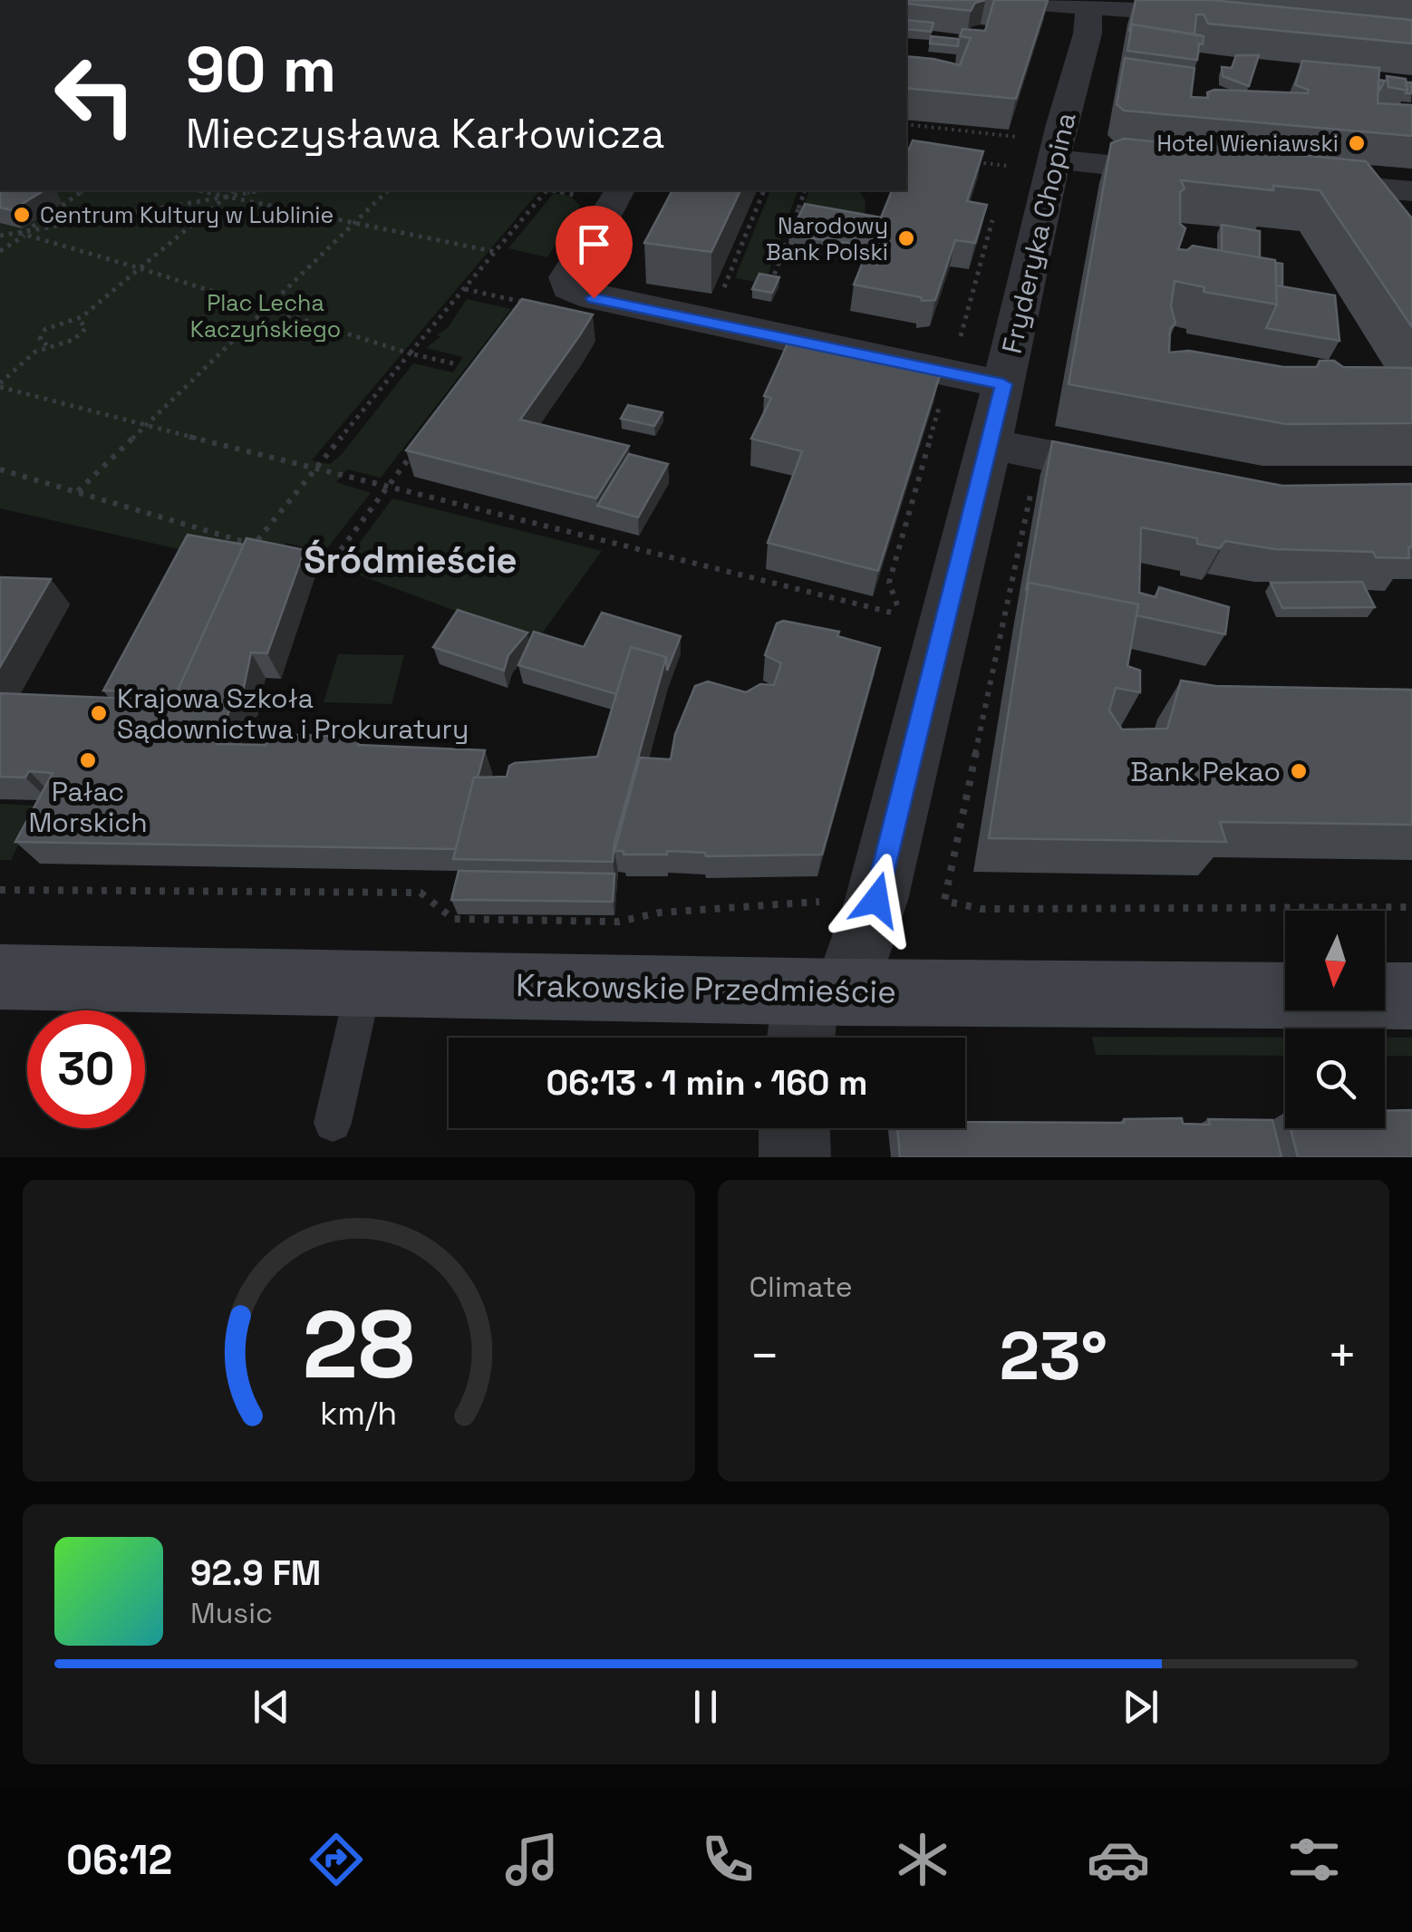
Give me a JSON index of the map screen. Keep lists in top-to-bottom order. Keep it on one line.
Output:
{"streets":{"street":["Fryderyka Chopina","Krakowskie Przedmieście"]},"crossings":[["Fryderyka Chopina","Krakowskie Przedmieście"]],"districts":["Śródmieście"],"parks":["Plac Lecha Kaczyńskiego"],"places":["Hotel Wieniawski","Centrum Kultury w Lublinie","Narodowy Bank Polski","Krajowa Szkoła Sądownictwa i Prokuratury","Pałac Morskich","Bank Pekao"],"north":"bottom","page":{"turn":["90 m","Mieczysława Karłowicza"],"limit":"30","trip":"06:13 · 1 min · 160 m","tile":"Climate","heat":["−","23°","+"],"song":["92.9 FM","Music"],"tabs":"06:12","gauge":["28","km/h"]}}
